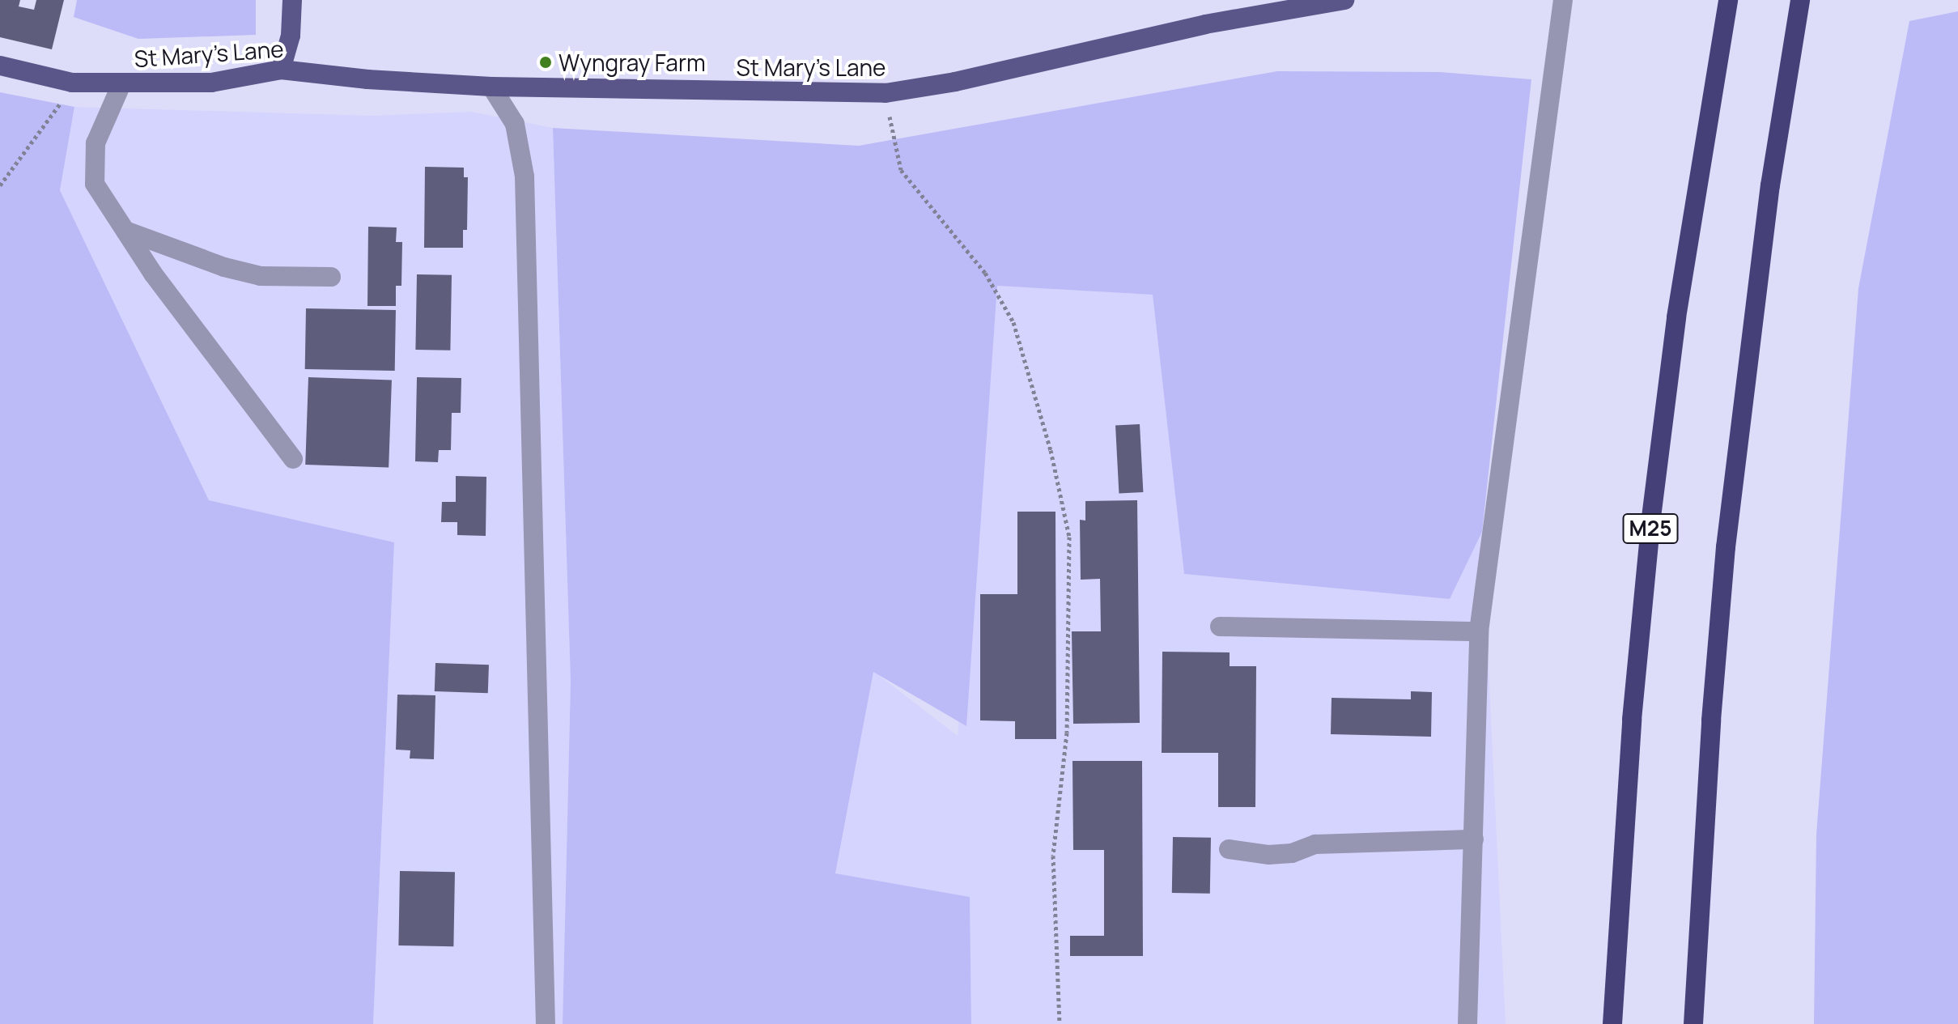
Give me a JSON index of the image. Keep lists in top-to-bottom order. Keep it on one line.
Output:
{"streets":{"highway":["M25"],"main road":["St Mary's Lane"]},"places":["Wyngray Farm"]}
